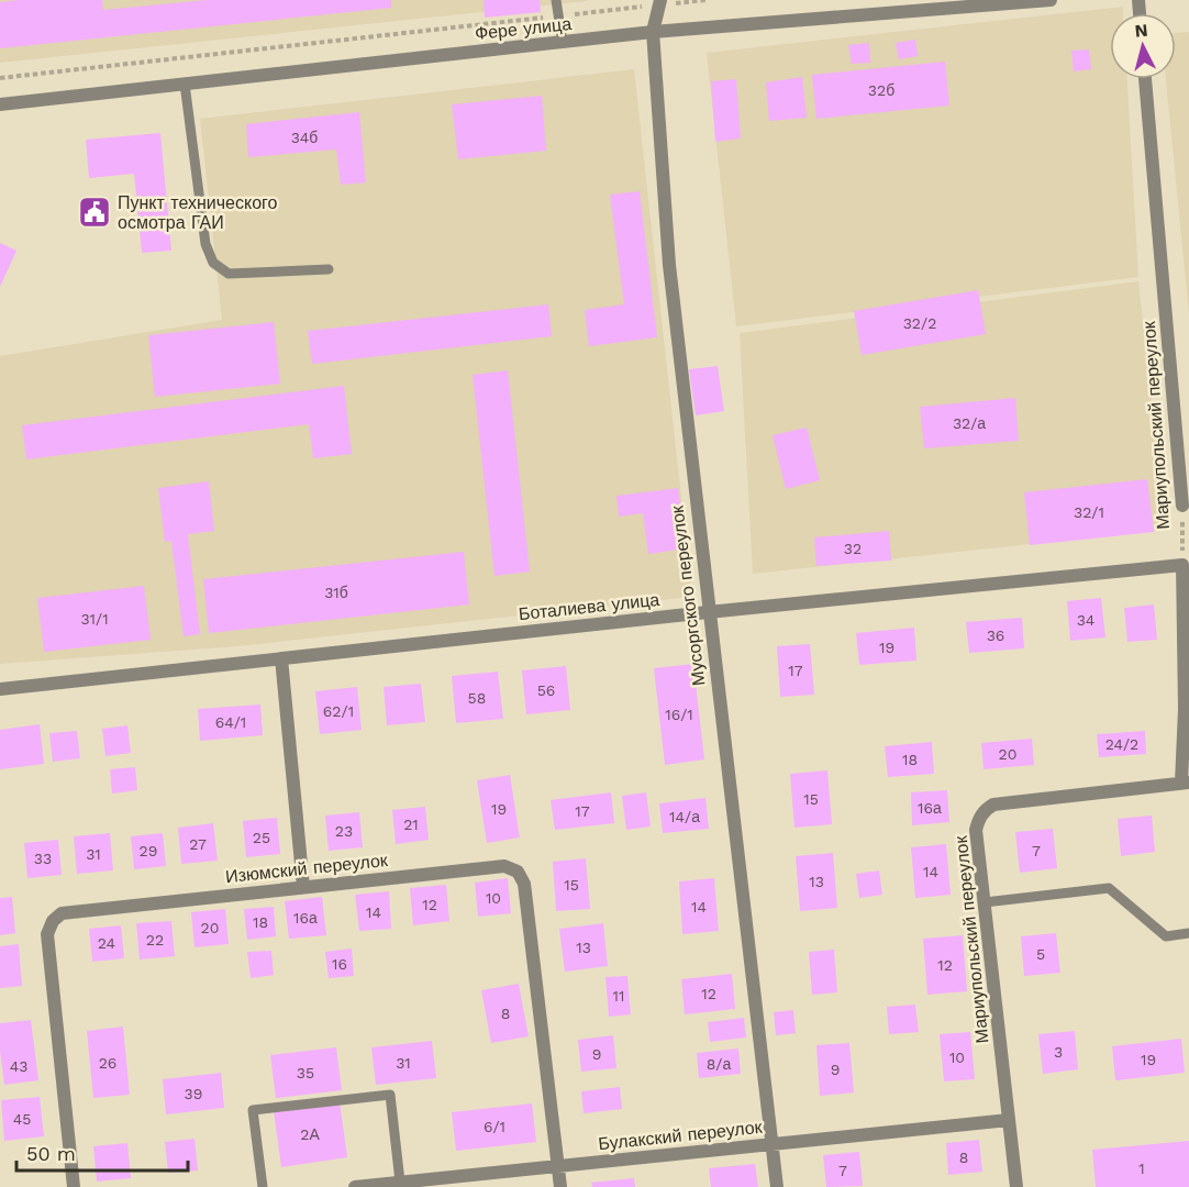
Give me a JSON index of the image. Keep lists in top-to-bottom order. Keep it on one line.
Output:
{"streets":{"street":["Фере улица","Мариупольский переулок","Мусоргского переулок","Боталиева улица","Изюмский переулок","Булакский переулок"]},"crossings":[["Фере улица","Мусоргского переулок"],["Мариупольский переулок","Боталиева улица"],["Мариупольский переулок","Булакский переулок"],["Мусоргского переулок","Боталиева улица"],["Мусоргского переулок","Булакский переулок"],["Изюмский переулок","Булакский переулок"]],"places":{"public building":["Пункт технического осмотра ГАИ"]},"house_numbers":["32б","34б","32/2","32/а","32/1","32","31б","31/1","34","36","19","17","56","58","62/1","16/1","64/1","24/2","20","18","15","16а","19","17","14/а","21","23","25","27","29","7","31","33","14","13","15","10","12","14","14","16а","18","20","22","24","13","5","16","12","12","11","8","3","9","10","19","26","31","8/а","43","9","35","39","45","6/1","2А","8","1","7"],"scale_bar":"50 m","north":"top"}
